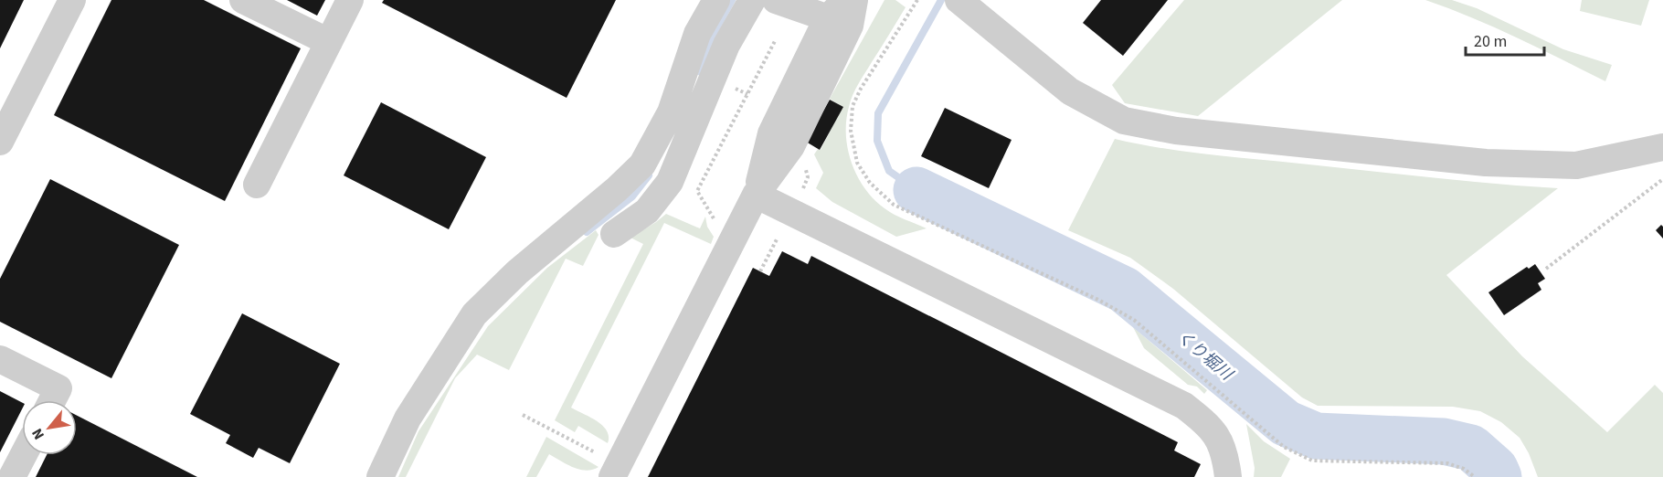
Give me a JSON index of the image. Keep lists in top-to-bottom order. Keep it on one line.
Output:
{"water":["くり堀川"],"scale_bar":"20 m","north":"bottom left"}
